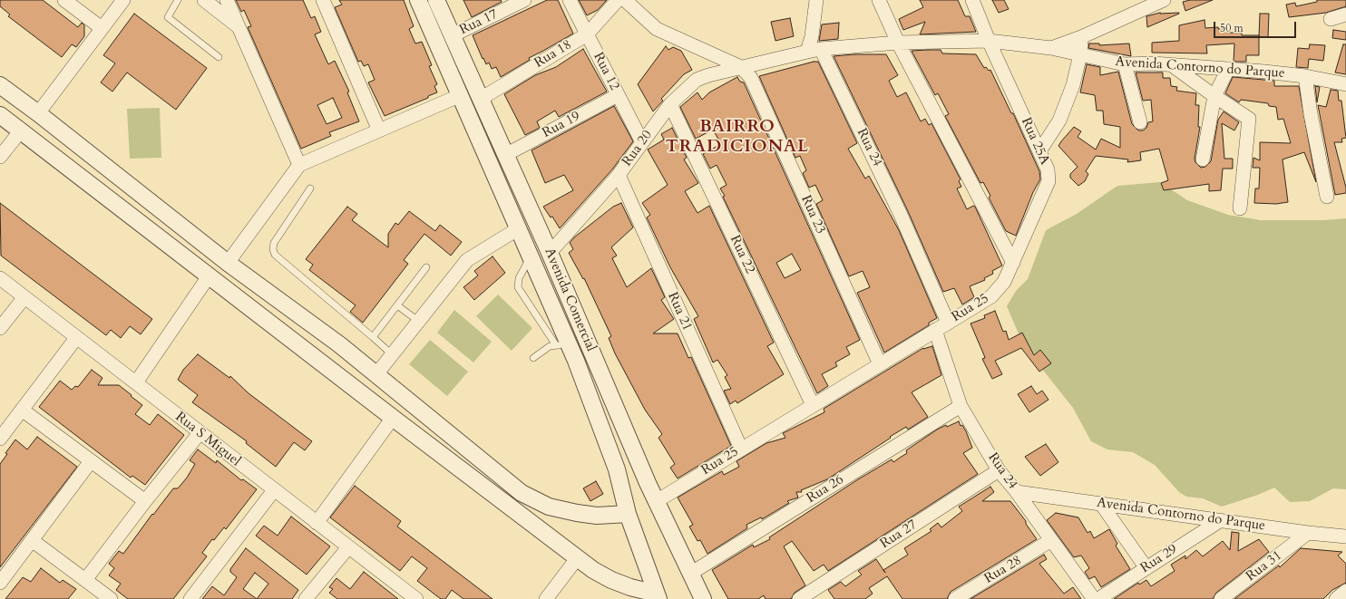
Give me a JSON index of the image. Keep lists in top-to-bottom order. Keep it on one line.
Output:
{"streets":{"street":["Rua 17","Rua 18","Avenida Contorno do Parque","Rua 12","Rua 19","Rua 25A","Rua 24","Rua 20","Rua 23","Rua 22","Avenida Comercial","Rua 25","Rua 21","Rua S Miguel","Rua 26","Rua 27","Rua 29","Rua 31","Rua 28"]},"crossings":[["Rua 17","Avenida Comercial"],["Rua 18","Rua 12"],["Rua 18","Avenida Comercial"],["Avenida Contorno do Parque","Rua 25A"],["Avenida Contorno do Parque","Rua 24"],["Avenida Contorno do Parque","Rua 29"],["Avenida Contorno do Parque","Rua 31"],["Rua 12","Rua 19"],["Rua 12","Rua 20"],["Rua 19","Avenida Comercial"],["Rua 25A","Rua 25"],["Rua 24","Rua 25"],["Rua 24","Rua 26"],["Rua 24","Rua 27"],["Rua 24","Rua 28"],["Rua 20","Rua 23"],["Rua 20","Rua 22"],["Rua 20","Avenida Comercial"],["Rua 20","Rua 21"],["Rua 23","Rua 25"],["Rua 22","Rua 25"],["Avenida Comercial","Rua 25"],["Avenida Comercial","Rua 26"],["Rua 25","Rua 21"]],"districts":["BAIRRO TRADICIONAL"],"scale_bar":"50 m"}
